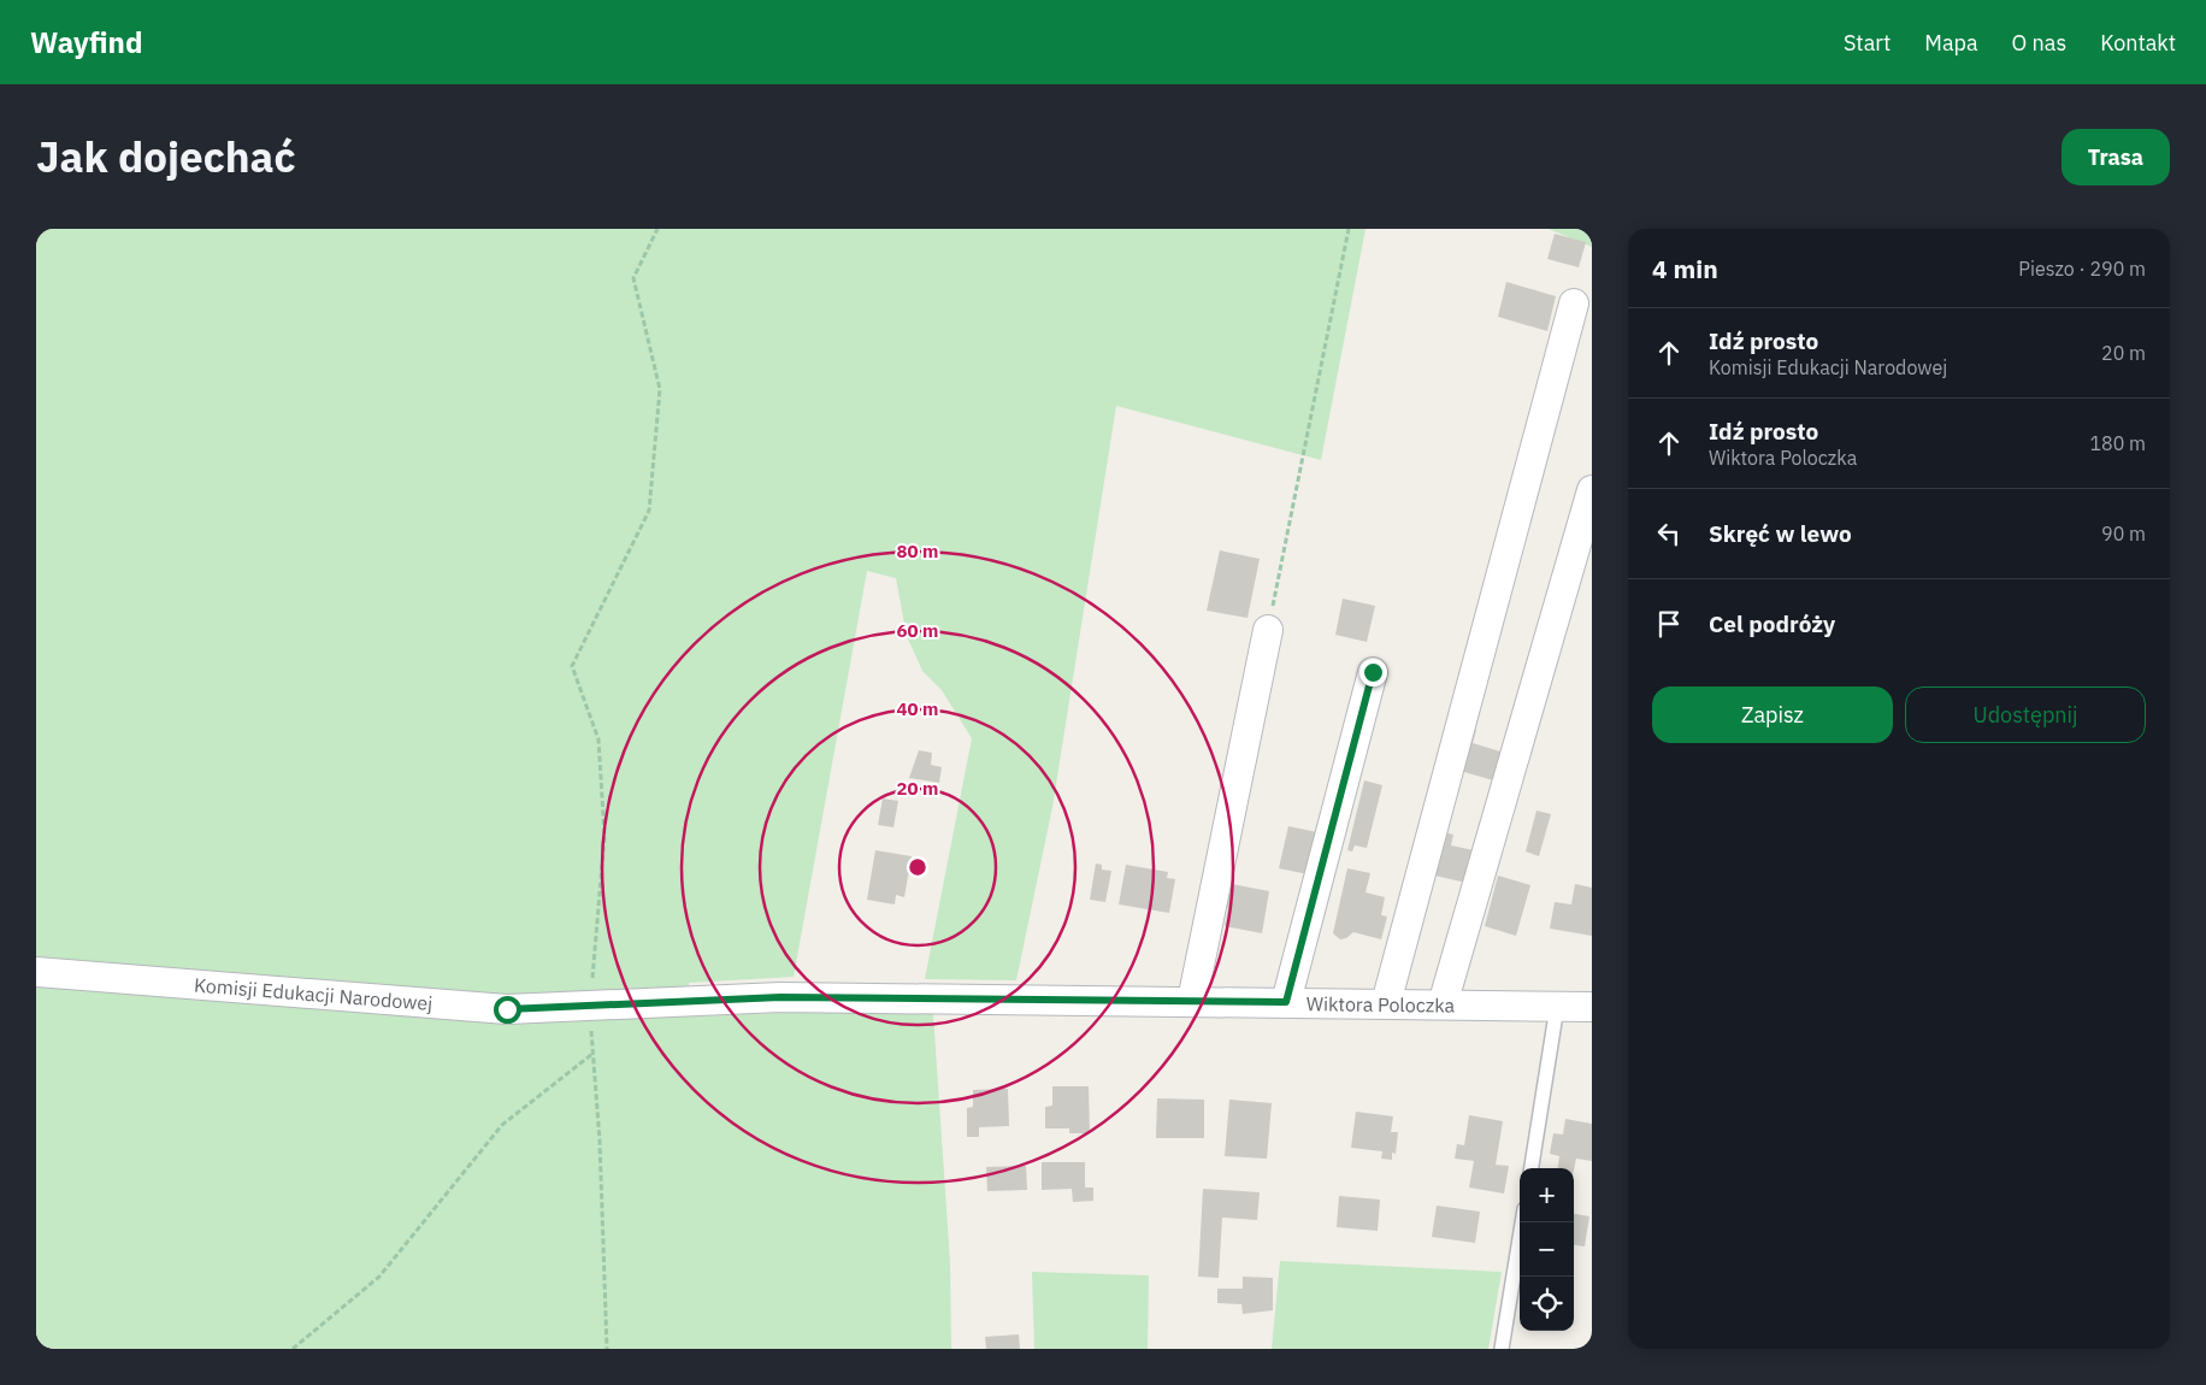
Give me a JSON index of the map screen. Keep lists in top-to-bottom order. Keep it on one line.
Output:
{"streets":{"street":["Komisji Edukacji Narodowej","Wiktora Poloczka"]},"crossings":[["Komisji Edukacji Narodowej","Wiktora Poloczka"]],"page":{"header":"Wayfind","nav":["Start","Mapa","O nas","Kontakt"],"title":"Jak dojechać","buttons":["Trasa",["Zapisz","Udostępnij"]],"heading":["4 min","Pieszo · 290 m"],"list":[["Idź prosto","Komisji Edukacji Narodowej","20 m"],["Idź prosto","Wiktora Poloczka","180 m"],["Skręć w lewo","90 m"],"Cel podróży"],"map_buttons":["+","−"]},"rings":["80 m","60 m","40 m","20 m"]}
